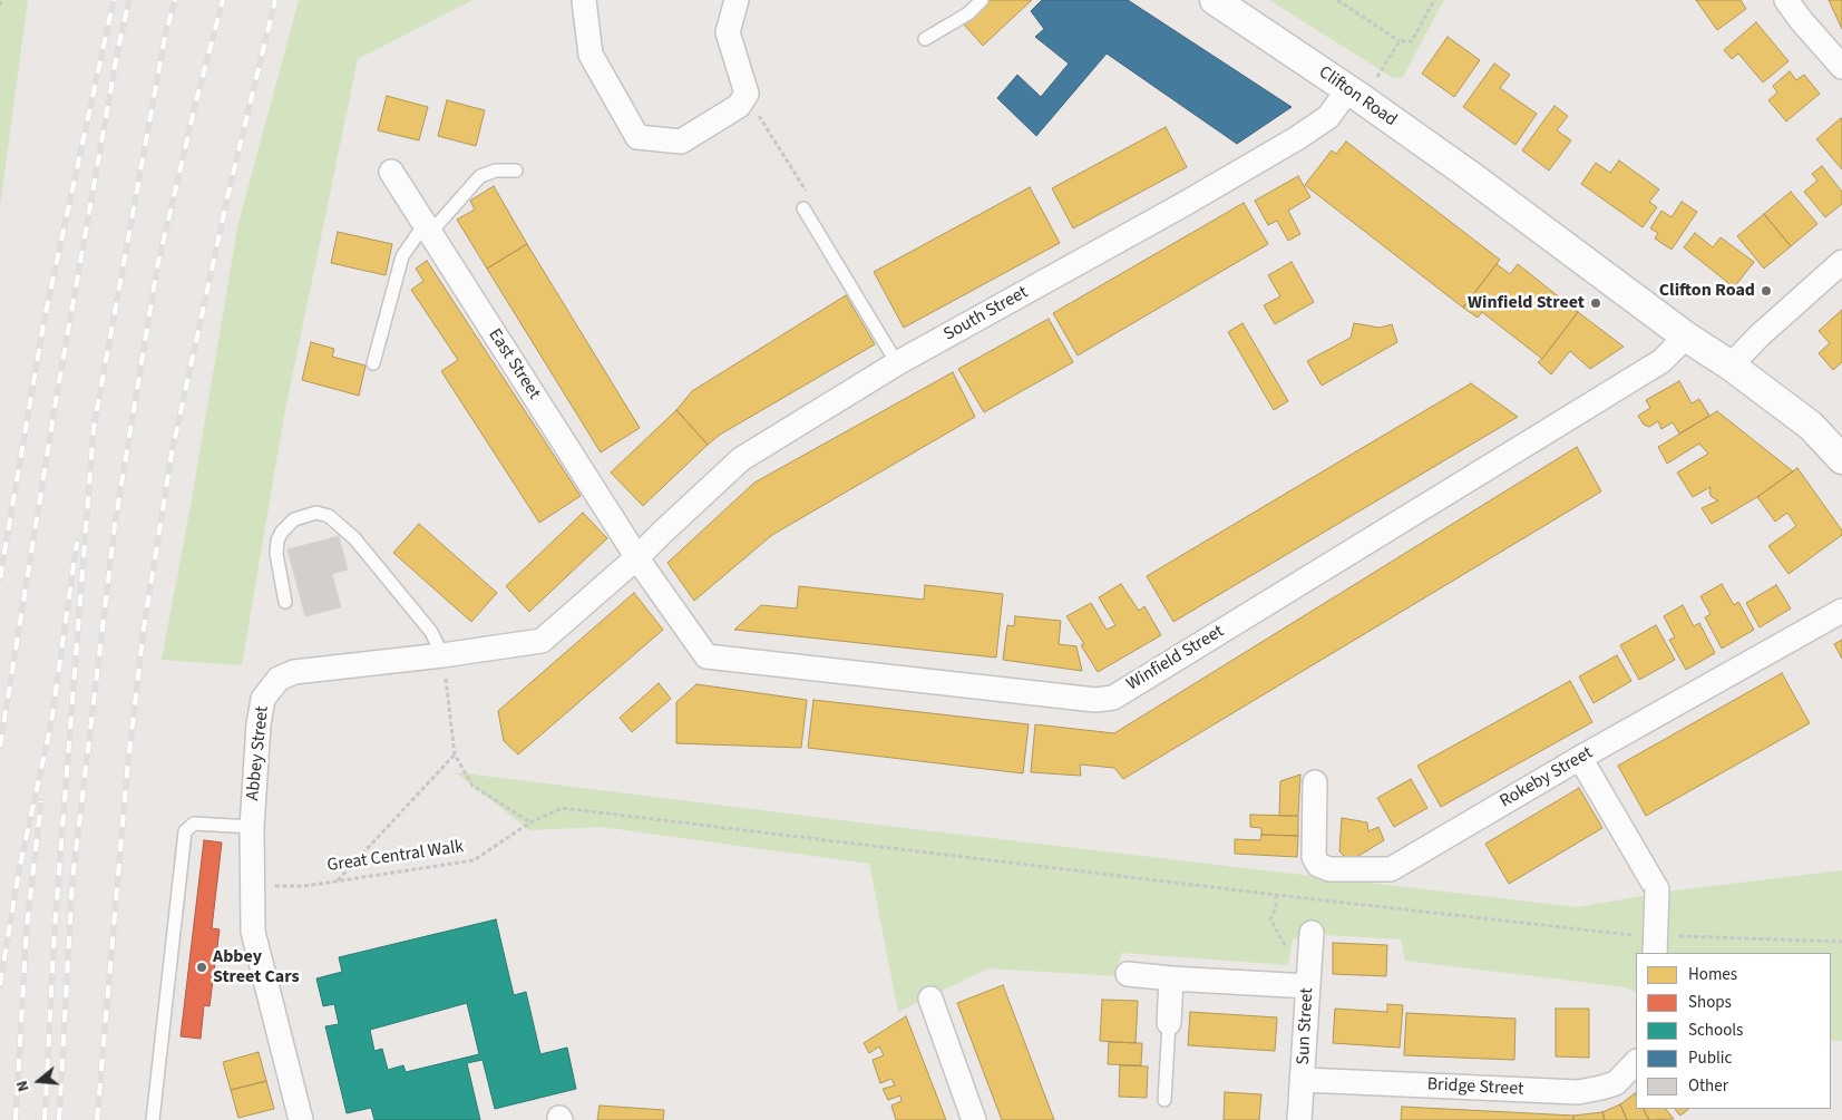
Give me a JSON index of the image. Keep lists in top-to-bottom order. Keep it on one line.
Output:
{"streets":{"street":["Clifton Road","South Street","East Street","Winfield Street","Abbey Street","Rokeby Street","Sun Street","Bridge Street"],"path":["Great Central Walk"]},"crossings":[["Clifton Road","South Street"],["Clifton Road","Winfield Street"],["South Street","East Street"],["South Street","Winfield Street"],["South Street","Abbey Street"],["East Street","Winfield Street"],["East Street","Abbey Street"],["Winfield Street","Abbey Street"],["Abbey Street","Great Central Walk"],["Sun Street","Bridge Street"]],"places":["Clifton Road","Winfield Street","Abbey Street Cars"],"legend":["Homes","Shops","Schools","Public","Other"],"north":"left"}
